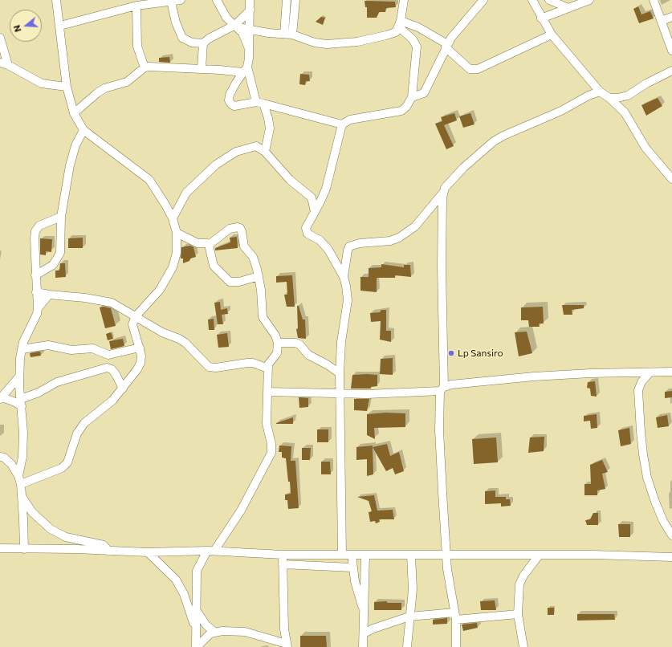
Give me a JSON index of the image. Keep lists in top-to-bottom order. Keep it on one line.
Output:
{"places":["Lp Sansiro"],"north":"left"}
